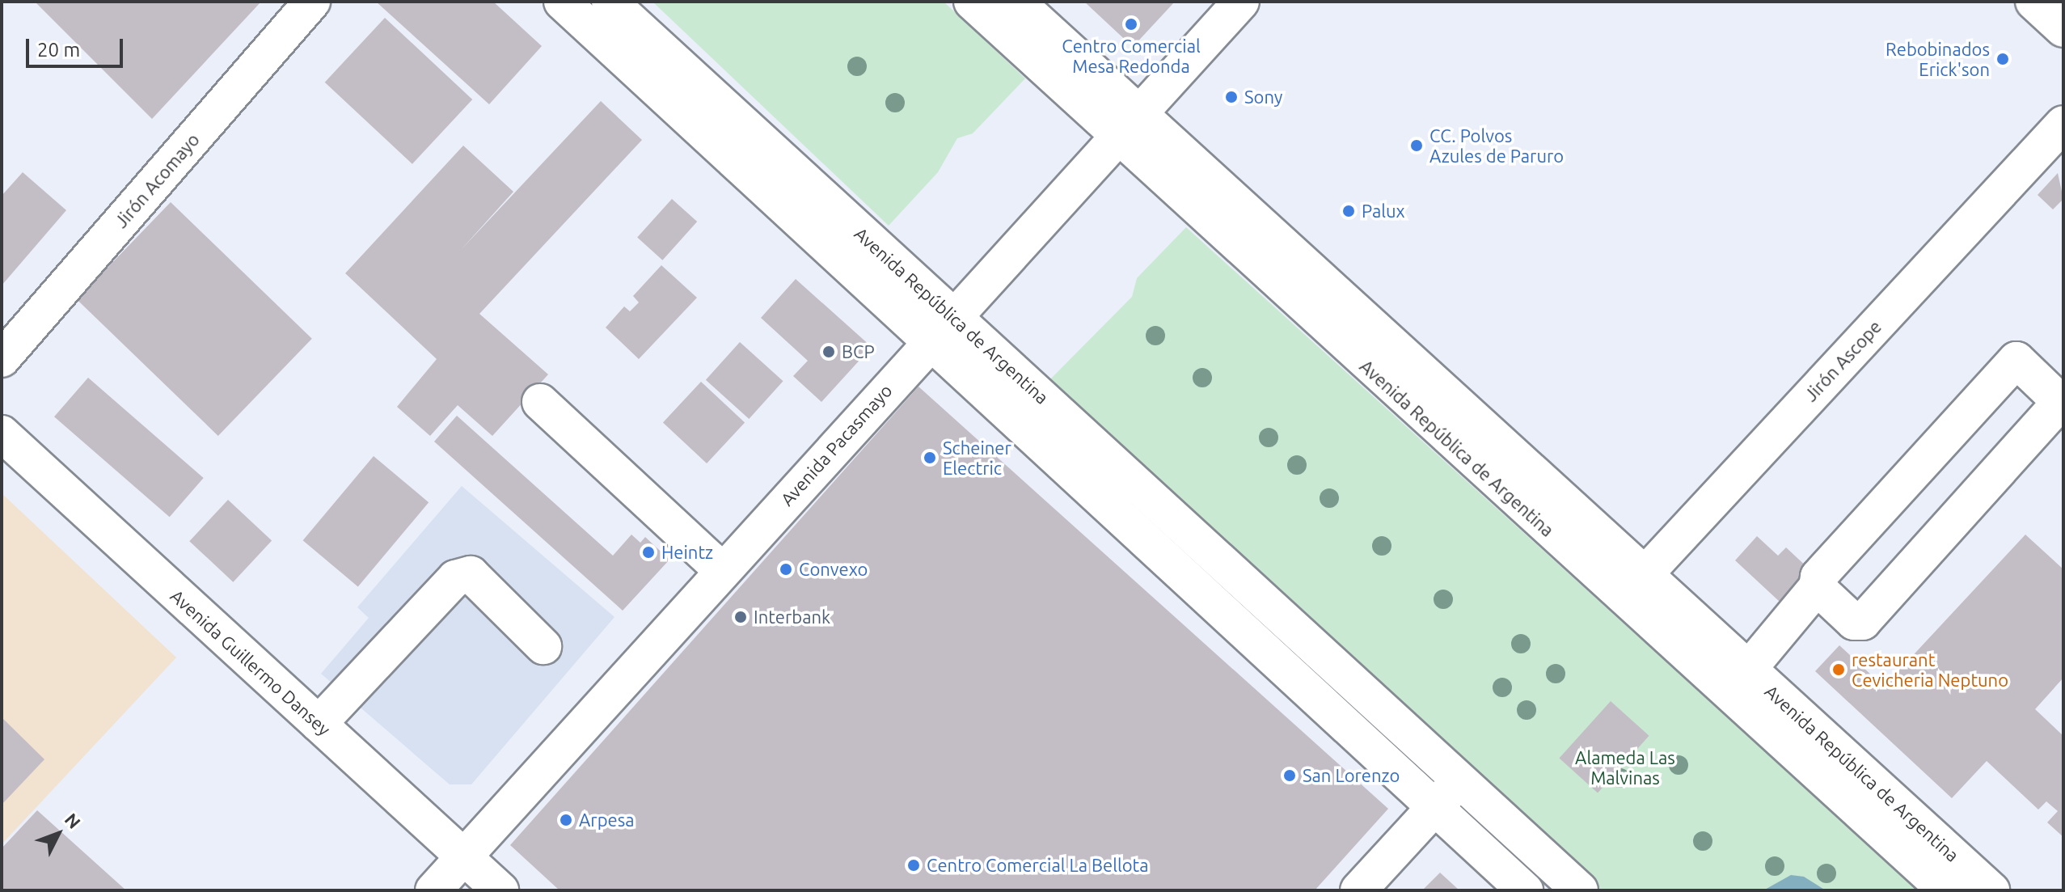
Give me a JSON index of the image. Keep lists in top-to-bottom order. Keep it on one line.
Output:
{"streets":{"street":["Jirón Acomayo","Avenida República de Argentina","Jirón Ascope","Avenida Pacasmayo","Avenida Guillermo Dansey"]},"crossings":[["Avenida República de Argentina","Jirón Ascope"],["Avenida República de Argentina","Avenida Pacasmayo"],["Avenida Pacasmayo","Avenida Guillermo Dansey"]],"parks":["Alameda Las Malvinas"],"places":["Centro Comercial Mesa Redonda","Rebobinados Erick'son","Sony","CC. Polvos Azules de Paruro","Palux","BCP","Scheiner Electric","Heintz","Convexo","Interbank","restaurant Cevicheria Neptuno","San Lorenzo","Arpesa","Centro Comercial La Bellota"],"scale_bar":"20 m","north":"top right"}
